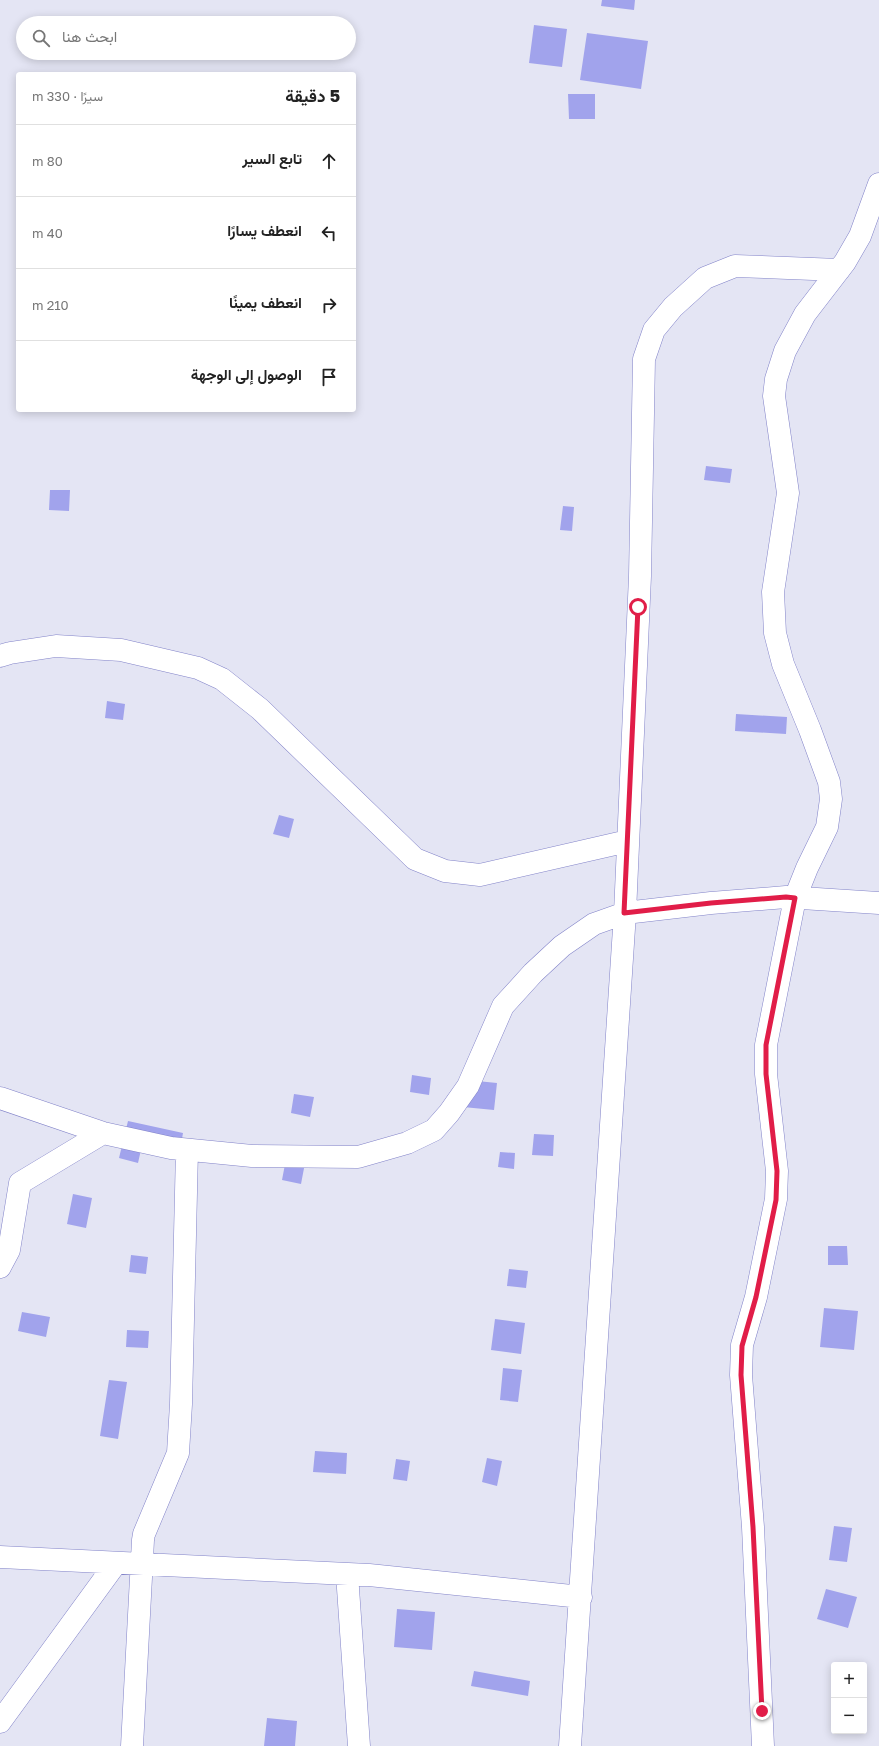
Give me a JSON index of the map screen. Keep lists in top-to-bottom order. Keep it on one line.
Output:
{"page":{"search":"ابحث هنا","heading":["5 دقيقة","سيرًا · 330 m"],"list":[["تابع السير","80 m"],["انعطف يسارًا","40 m"],["انعطف يمينًا","210 m"],"الوصول إلى الوجهة"],"map_buttons":["+","−"]}}
